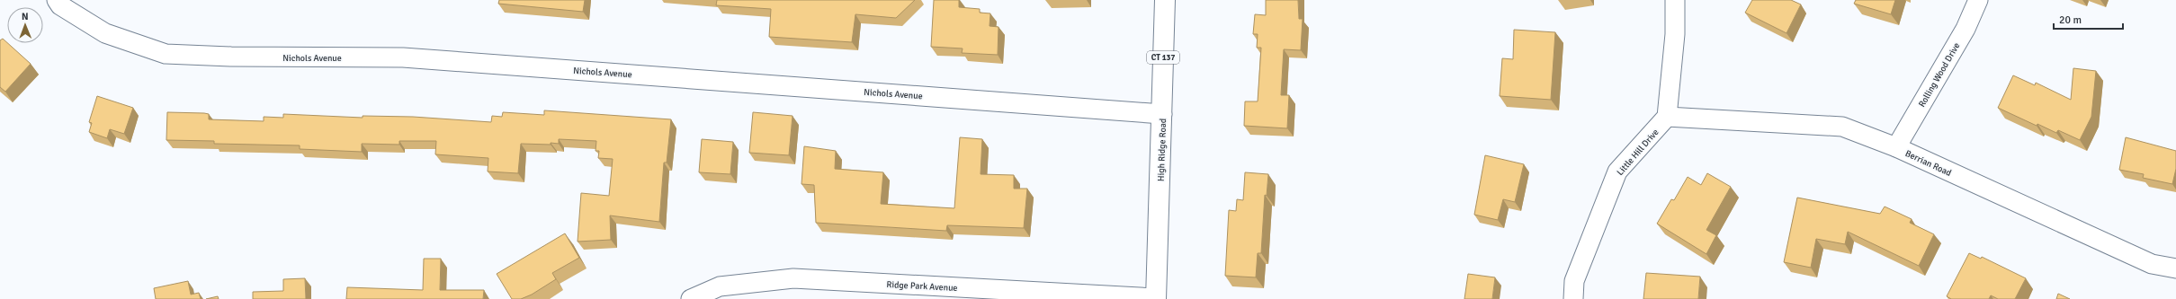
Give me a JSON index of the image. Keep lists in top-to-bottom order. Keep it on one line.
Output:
{"streets":{"main road":["CT 137","High Ridge Road"],"street":["Nichols Avenue","Rolling Wood Drive","Little Hill Drive","Berrian Road","Ridge Park Avenue"]},"crossings":[["Nichols Avenue","High Ridge Road"],["Rolling Wood Drive","Berrian Road"],["High Ridge Road","Ridge Park Avenue"],["Little Hill Drive","Berrian Road"]],"scale_bar":"20 m","north":"top"}
